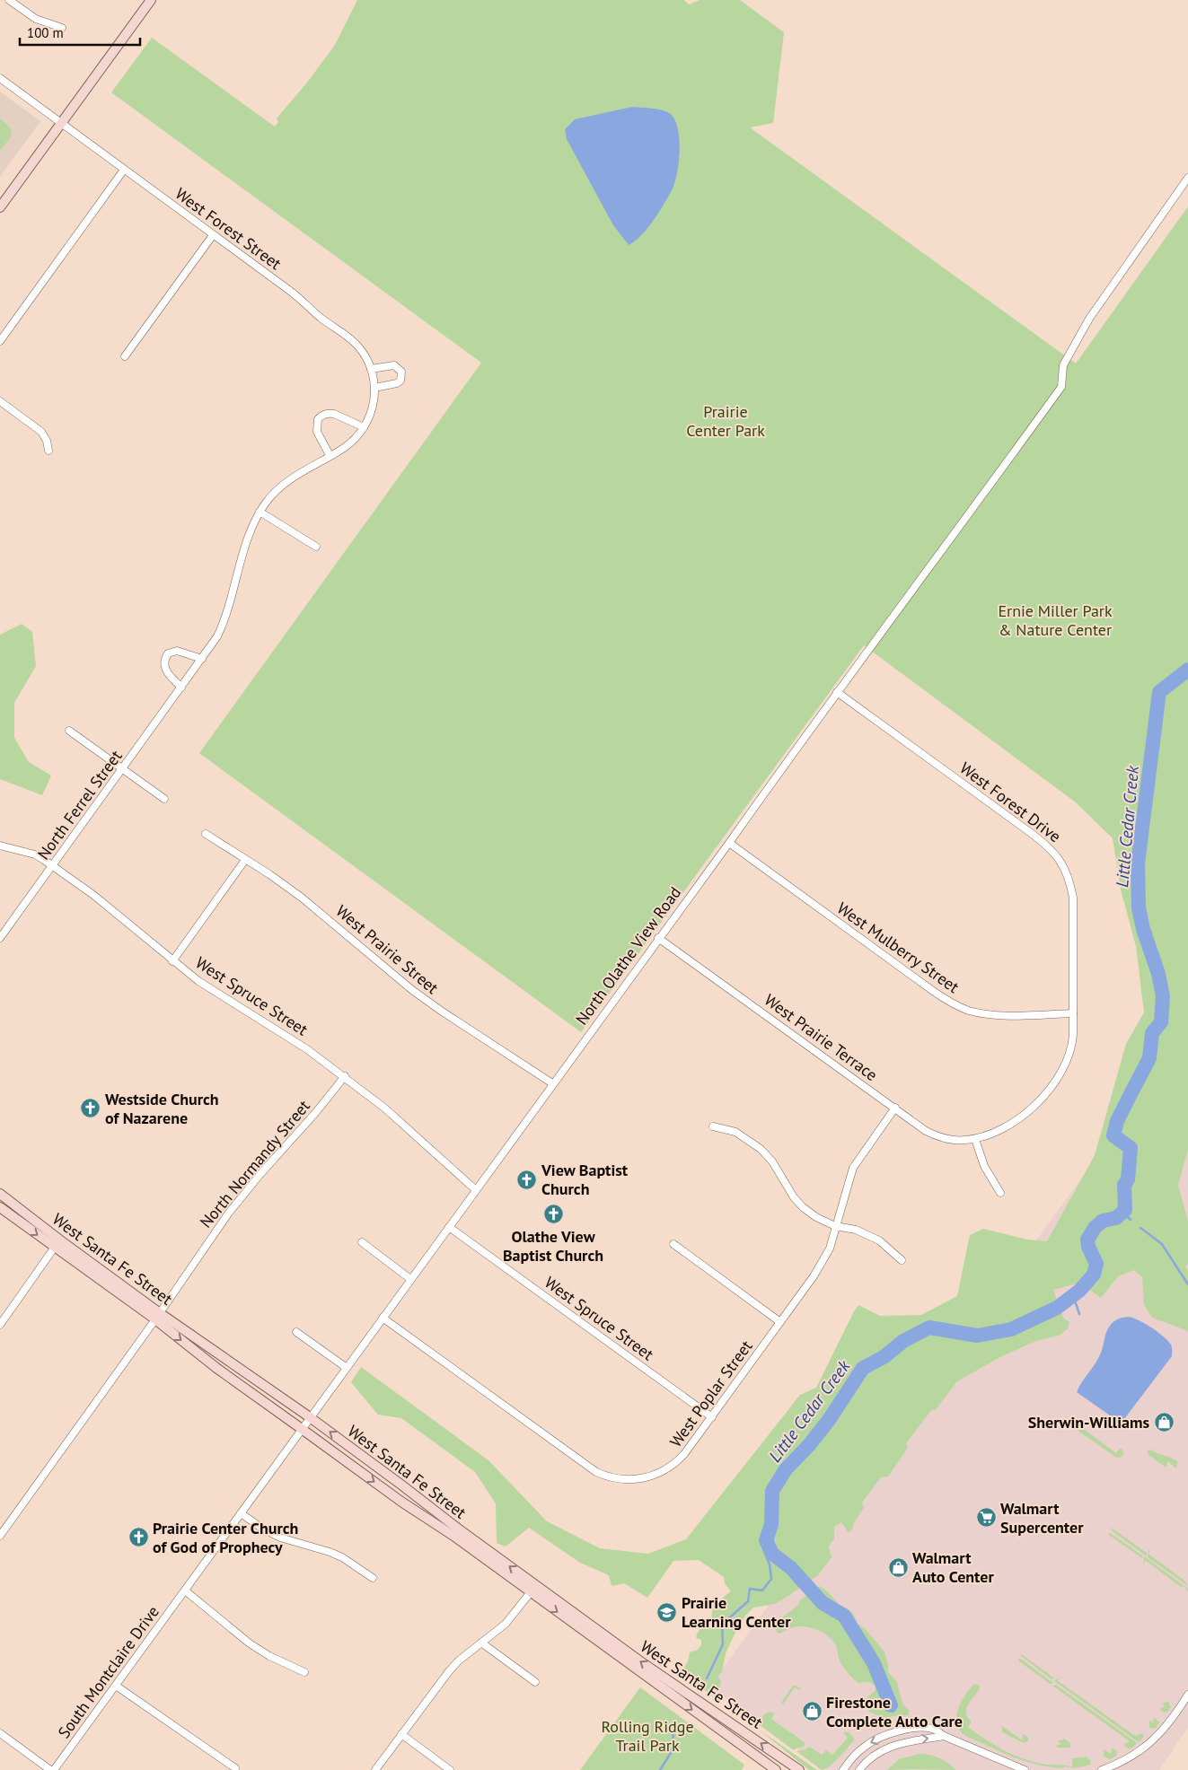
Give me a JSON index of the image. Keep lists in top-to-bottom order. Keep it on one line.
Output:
{"streets":{"street":["West Forest Street","West Forest Drive","North Ferrel Street","West Mulberry Street","West Prairie Street","North Olathe View Road","West Spruce Street","West Prairie Terrace","North Normandy Street","West Santa Fe Street","West Poplar Street","South Montclaire Drive"]},"crossings":[["West Forest Street","North Ferrel Street"],["West Forest Drive","West Mulberry Street"],["West Forest Drive","North Olathe View Road"],["West Forest Drive","West Prairie Terrace"],["North Ferrel Street","West Spruce Street"],["West Mulberry Street","North Olathe View Road"],["West Mulberry Street","West Prairie Terrace"],["West Prairie Street","North Olathe View Road"],["North Olathe View Road","West Spruce Street"],["North Olathe View Road","West Prairie Terrace"],["North Olathe View Road","West Santa Fe Street"],["North Olathe View Road","West Poplar Street"],["North Olathe View Road","South Montclaire Drive"],["West Spruce Street","North Normandy Street"],["West Spruce Street","West Poplar Street"],["West Prairie Terrace","West Poplar Street"],["North Normandy Street","West Santa Fe Street"]],"water":["Little Cedar Creek"],"parks":["Prairie Center Park","Ernie Miller Park & Nature Center","Rolling Ridge Trail Park"],"places":{"church":["Westside Church of Nazarene","View Baptist Church","Olathe View Baptist Church","Prairie Center Church of God of Prophecy"],"shop":["Sherwin-Williams","Walmart Auto Center","Firestone Complete Auto Care"],"supermarket":["Walmart Supercenter"],"school or university":["Prairie Learning Center"]},"scale_bar":"100 m"}
